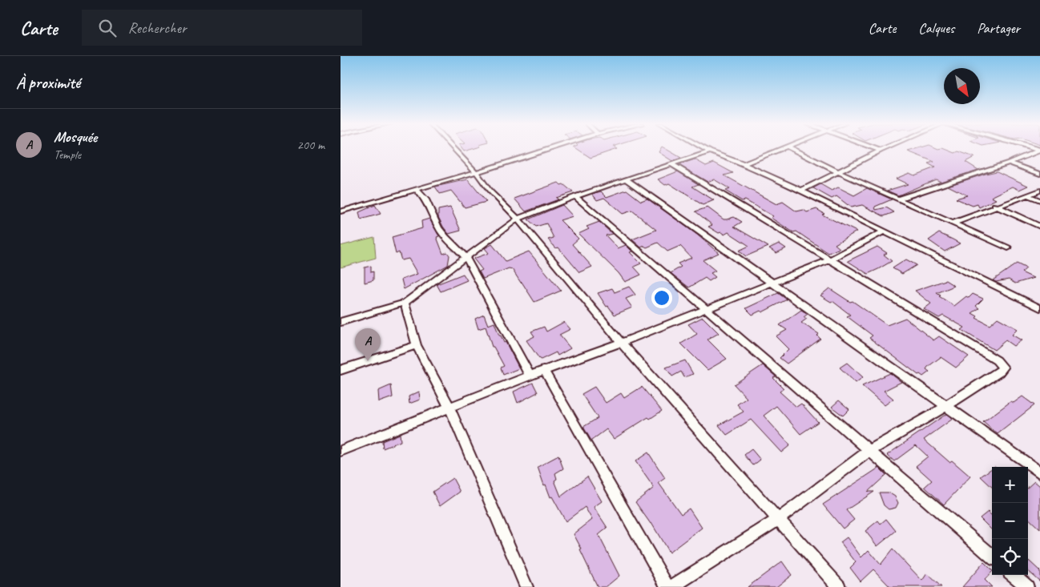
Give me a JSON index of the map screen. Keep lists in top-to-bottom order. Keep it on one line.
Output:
{"north":"bottom right","page":{"header":"Carte","search":"Rechercher","nav":["Carte","Calques","Partager"],"heading":"À proximité","list":[{"mark":"A","name":"Mosquée","note":"Temple","value":"200 m"}],"pins":"A","map_buttons":["+","−"]}}
